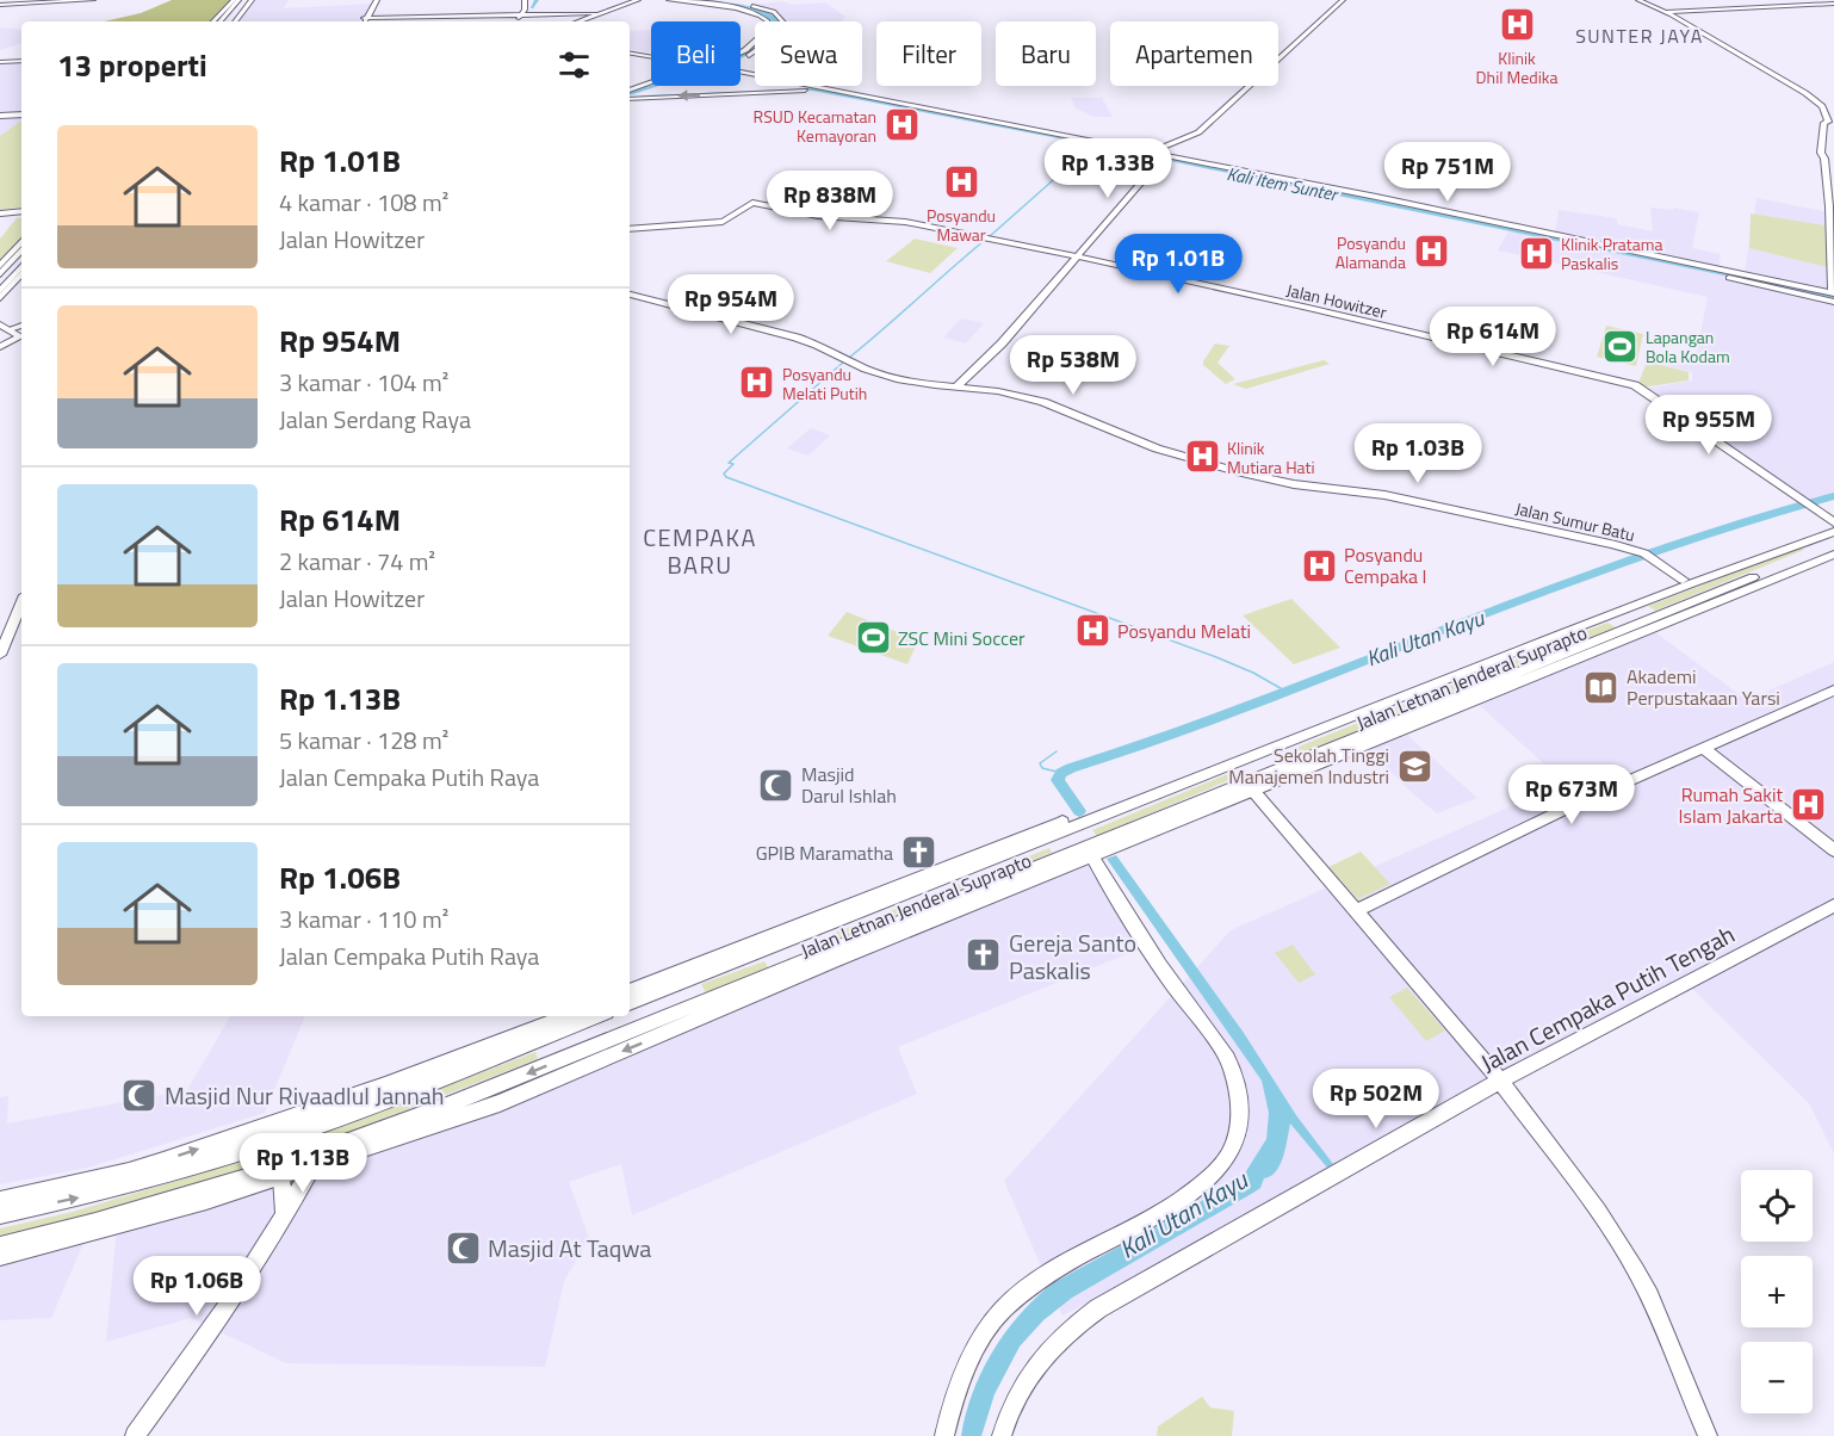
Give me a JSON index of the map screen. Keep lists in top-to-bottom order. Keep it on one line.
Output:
{"streets":{"street":["Jalan Howitzer","Jalan Sumur Batu","Jalan Letnan Jenderal Suprapto","Jalan Cempaka Putih Tengah"]},"crossings":[["Jalan Howitzer","Jalan Letnan Jenderal Suprapto"],["Jalan Sumur Batu","Jalan Letnan Jenderal Suprapto"]],"districts":["SUNTER JAYA","CEMPAKA BARU"],"water":["Kali Item Sunter","Kali Utan Kayu"],"places":{"hospital":["Klinik Dhil Medika","RSUD Kecamatan Kemayoran","Posyandu Mawar","Posyandu Alamanda","Klinik Pratama Paskalis","Posyandu Melati Putih","Klinik Mutiara Hati","Posyandu Cempaka I","Posyandu Melati","Rumah Sakit Islam Jakarta"],"sports":["Lapangan Bola Kodam","ZSC Mini Soccer"],"library":["Akademi Perpustakaan Yarsi"],"school or university":["Sekolah Tinggi Manajemen Industri"],"mosque":["Masjid Darul Ishlah","Masjid Nur Riyaadlul Jannah","Masjid At Taqwa"],"church":["GPIB Maramatha","Gereja Santo Paskalis"]},"page":{"chip":["Beli","Sewa","Filter","Baru","Apartemen"],"heading":"13 properti","list":[{"name":"Rp 1.01B","note":"4 kamar · 108 m² · Jalan Howitzer"},{"name":"Rp 954M","note":"3 kamar · 104 m² · Jalan Serdang Raya"},{"name":"Rp 614M","note":"2 kamar · 74 m² · Jalan Howitzer"},{"name":"Rp 1.13B","note":"5 kamar · 128 m² · Jalan Cempaka Putih Raya"},{"name":"Rp 1.06B","note":"3 kamar · 110 m² · Jalan Cempaka Putih Raya"}],"price":["Rp 1.33B","Rp 751M","Rp 838M","Rp 1.01B","Rp 954M","Rp 614M","Rp 538M","Rp 955M","Rp 1.03B","Rp 673M","Rp 502M","Rp 1.13B","Rp 1.06B"],"map_buttons":["+","−"]}}
